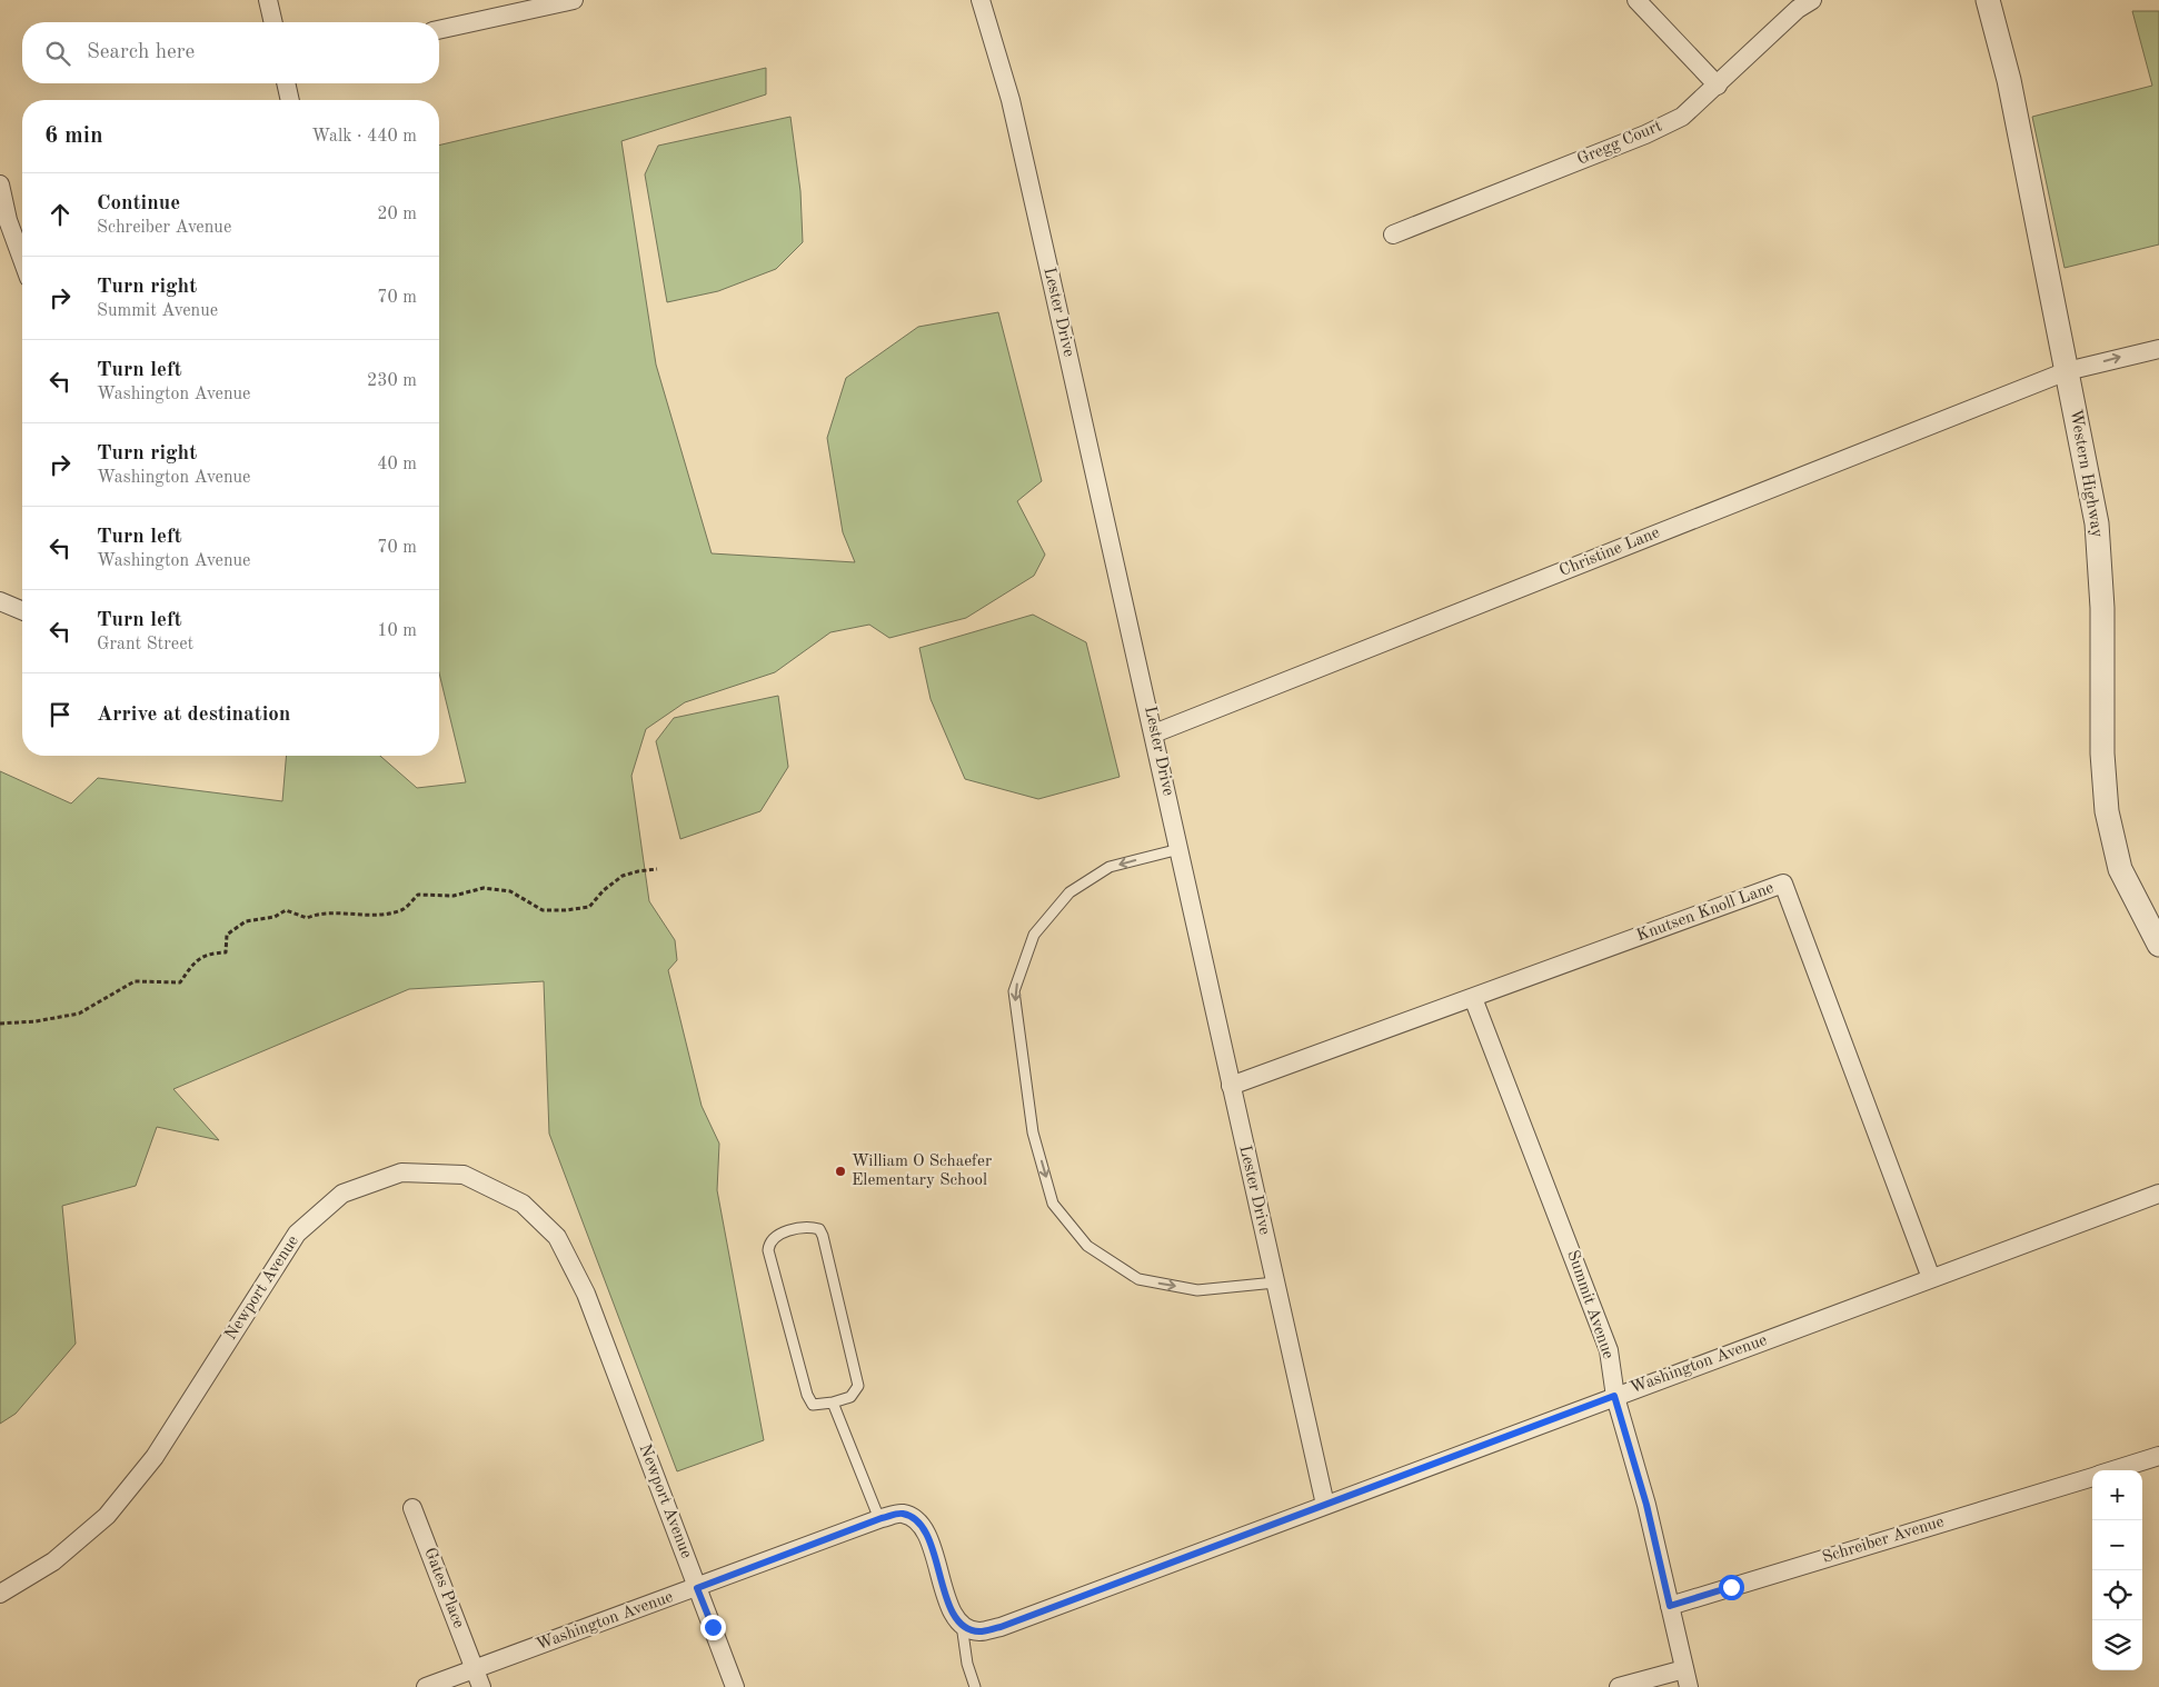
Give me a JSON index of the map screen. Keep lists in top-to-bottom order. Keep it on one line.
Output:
{"streets":{"street":["Gregg Court","Lester Drive","Western Highway","Christine Lane","Knutsen Knoll Lane","Newport Avenue","Summit Avenue","Washington Avenue","Schreiber Avenue","Gates Place"]},"crossings":[["Lester Drive","Christine Lane"],["Lester Drive","Knutsen Knoll Lane"],["Lester Drive","Washington Avenue"],["Western Highway","Christine Lane"],["Knutsen Knoll Lane","Summit Avenue"],["Knutsen Knoll Lane","Washington Avenue"],["Newport Avenue","Washington Avenue"],["Summit Avenue","Washington Avenue"],["Summit Avenue","Schreiber Avenue"],["Washington Avenue","Gates Place"]],"places":["William O Schaefer Elementary School"],"page":{"search":"Search here","heading":["6 min","Walk · 440 m"],"list":[["Continue","Schreiber Avenue","20 m"],["Turn right","Summit Avenue","70 m"],["Turn left","Washington Avenue","230 m"],["Turn right","Washington Avenue","40 m"],["Turn left","Washington Avenue","70 m"],["Turn left","Grant Street","10 m"],"Arrive at destination"],"map_buttons":["+","−"]}}
